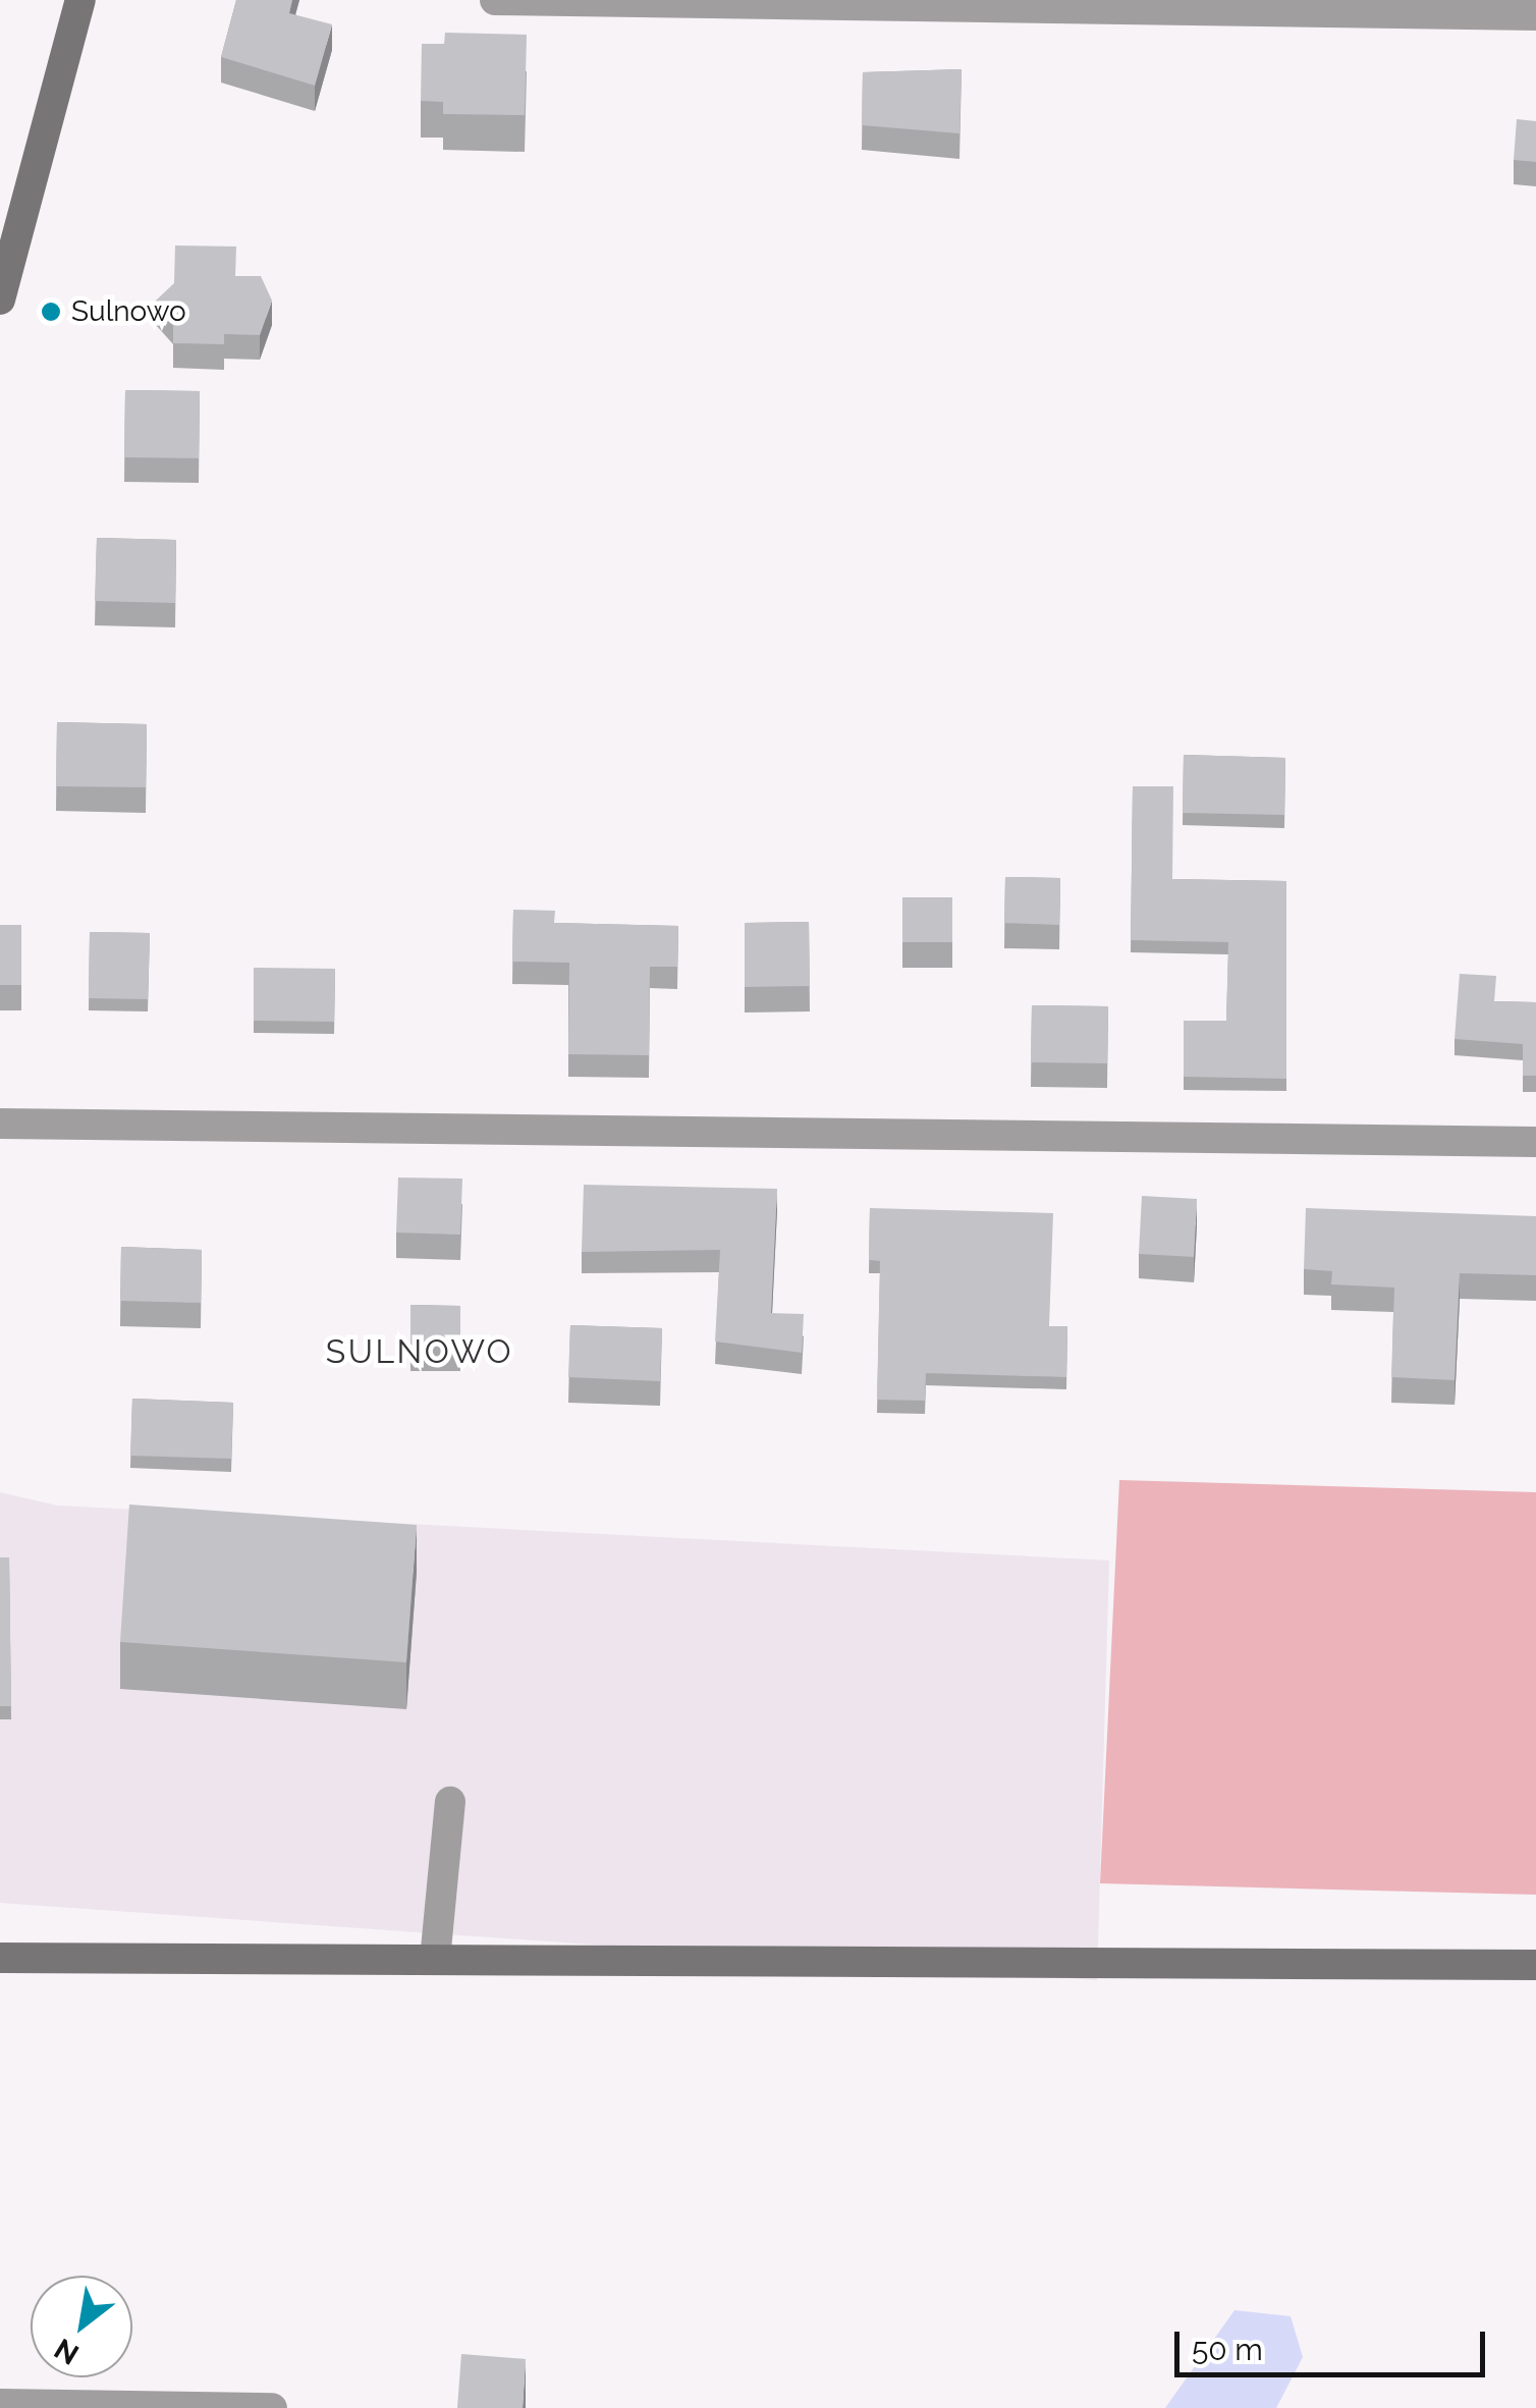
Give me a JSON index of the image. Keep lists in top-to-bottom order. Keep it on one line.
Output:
{"districts":["SULNOWO"],"places":["Sulnowo"],"scale_bar":"50 m","north":"bottom left"}
